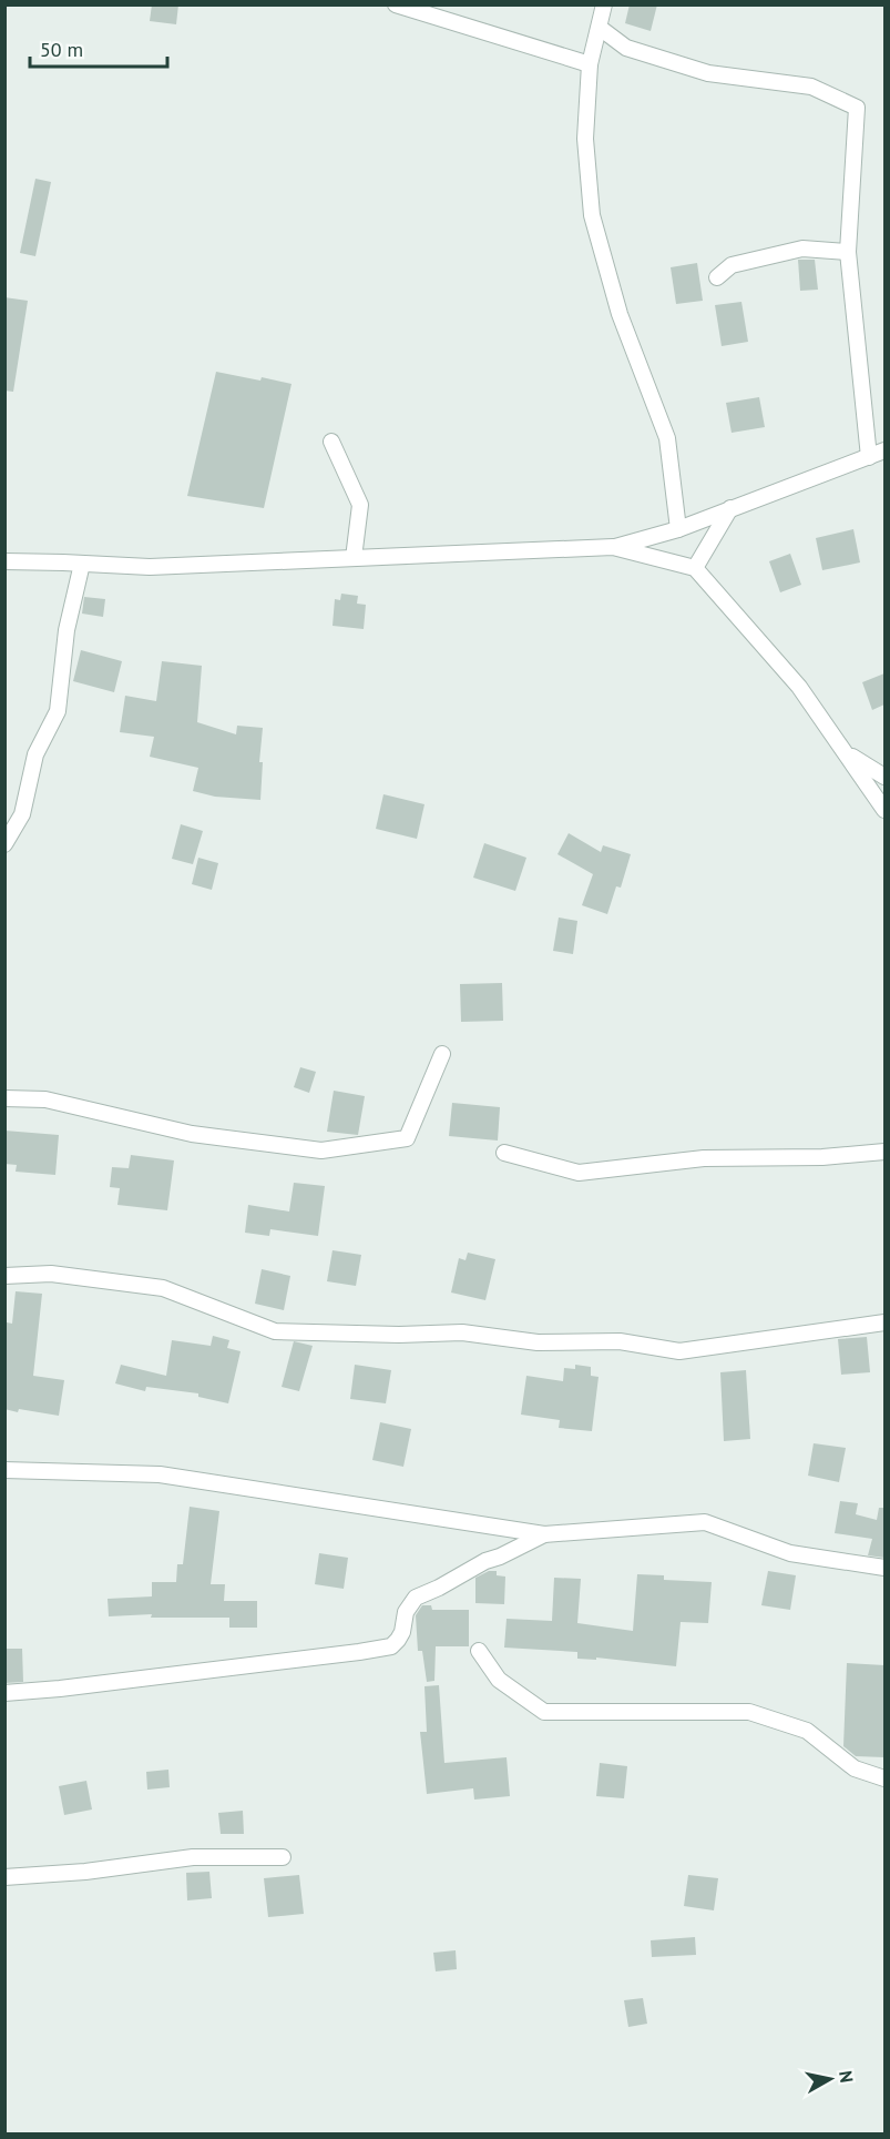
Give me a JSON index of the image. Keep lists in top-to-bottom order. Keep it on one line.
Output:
{"scale_bar":"50 m","north":"right"}
